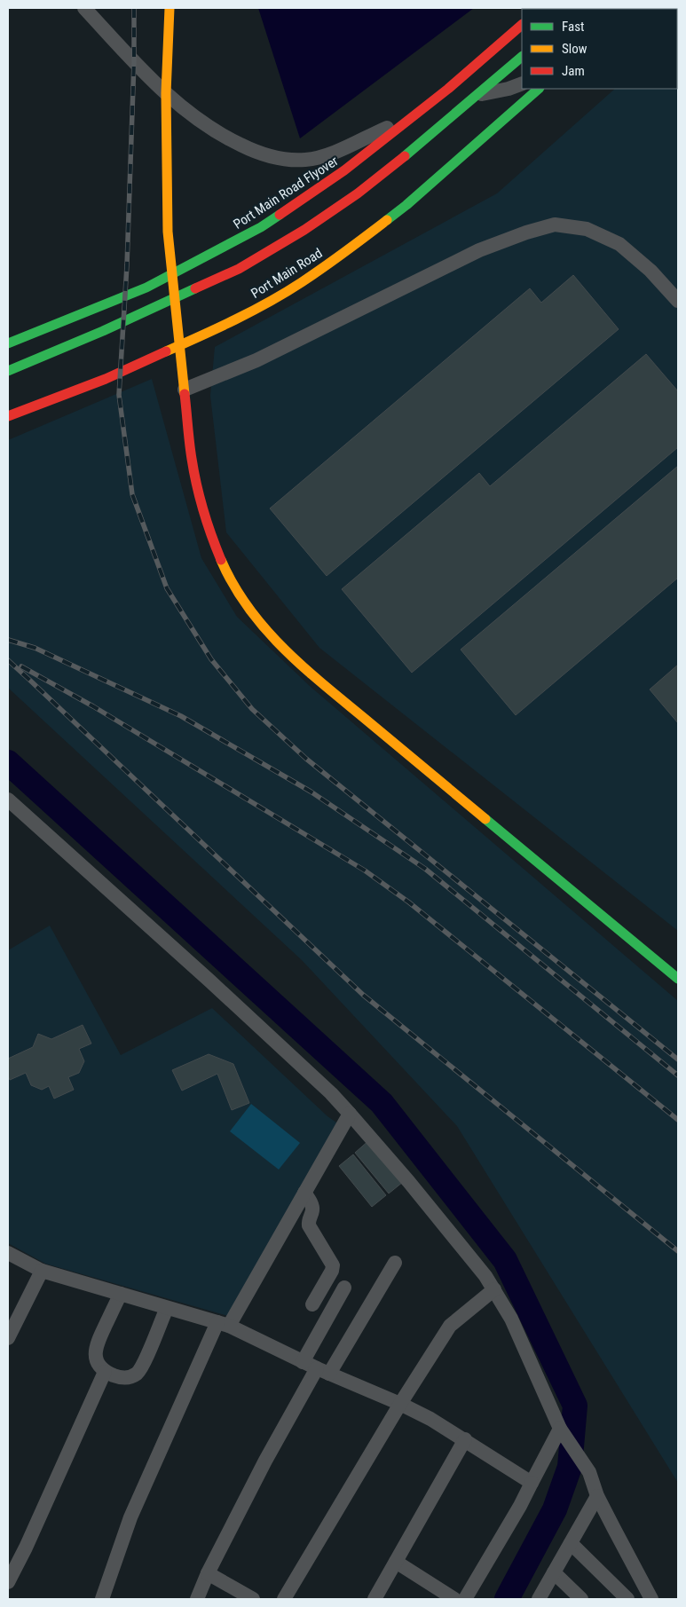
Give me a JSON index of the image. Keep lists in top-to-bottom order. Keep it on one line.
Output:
{"streets":{"main road":["Port Main Road Flyover","Port Main Road"]},"legend":["Fast","Slow","Jam"]}
